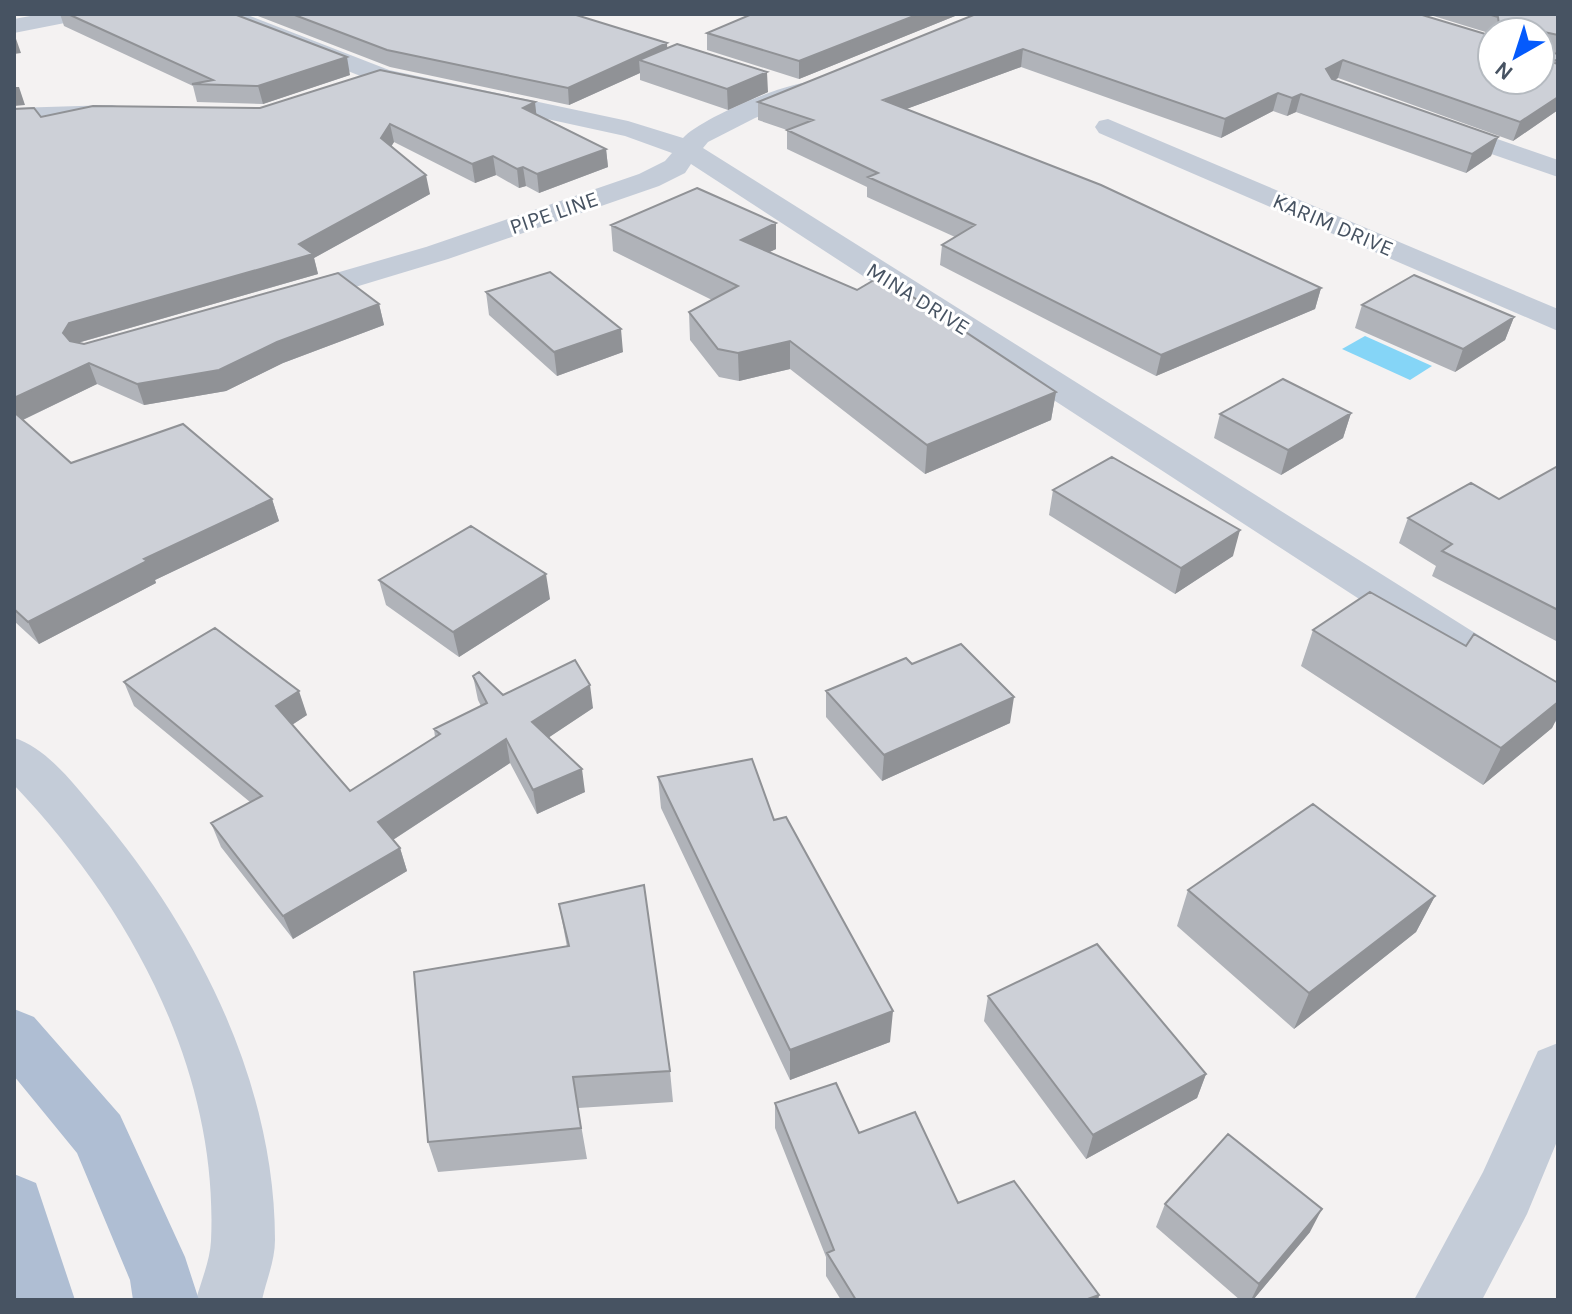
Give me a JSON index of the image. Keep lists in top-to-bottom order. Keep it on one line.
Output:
{"streets":{"street":["PIPE LINE","KARIM DRIVE","MINA DRIVE"]},"crossings":[["PIPE LINE","MINA DRIVE"]],"north":"bottom left"}
